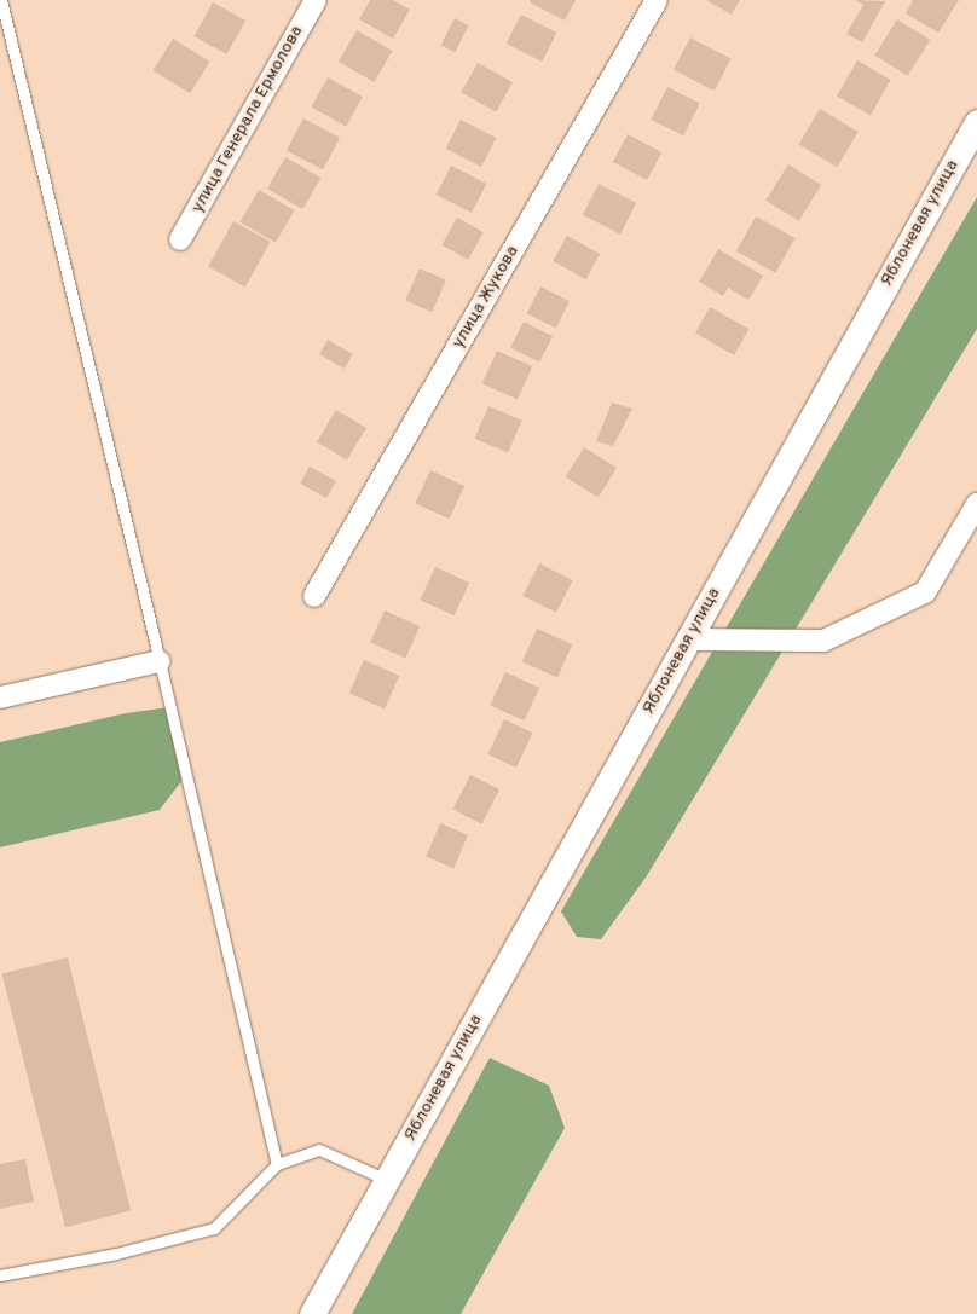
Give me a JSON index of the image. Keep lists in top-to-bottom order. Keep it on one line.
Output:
{"streets":{"street":["улица Генерала Ермолова","Яблоневая улица","улица Жукова"]}}
